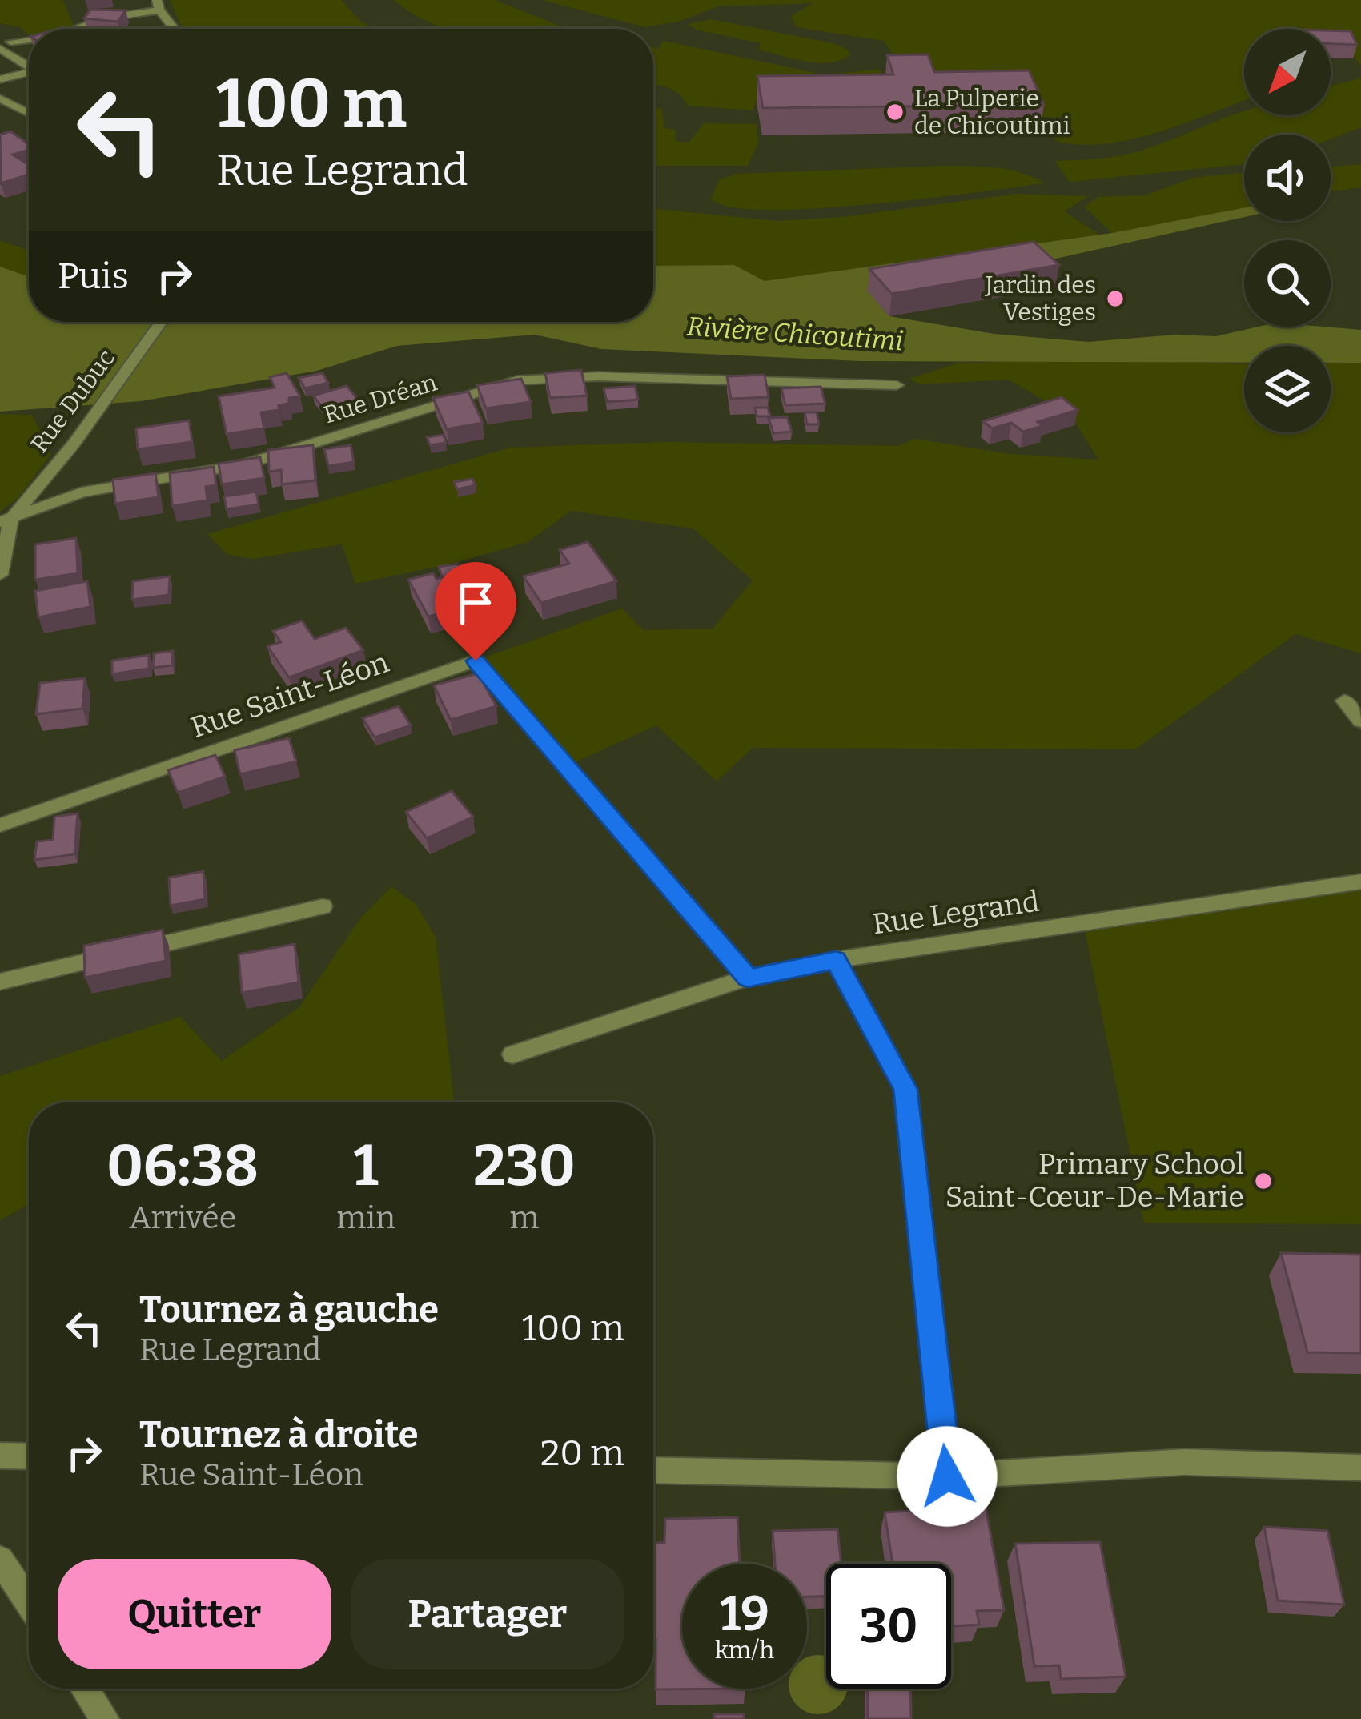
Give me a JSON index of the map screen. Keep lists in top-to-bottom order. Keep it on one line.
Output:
{"streets":{"street":["Rue Dréan","Rue Dubuc","Rue Saint-Léon","Rue Legrand"]},"crossings":[["Rue Dréan","Rue Dubuc"],["Rue Saint-Léon","Rue Legrand"]],"water":["Rivière Chicoutimi"],"places":["La Pulperie de Chicoutimi","Jardin des Vestiges","Primary School Saint-Cœur-De-Marie"],"north":"bottom left","page":{"turn":["100 m","Rue Legrand"],"then":"Puis","eta":["06:38","Arrivée","1","min","230","m"],"list":[{"name":"Tournez à gauche","note":"Rue Legrand","value":"100 m"},{"name":"Tournez à droite","note":"Rue Saint-Léon","value":"20 m"}],"buttons":["Quitter","Partager"],"speed":"19 km/h","limit":"30"}}
